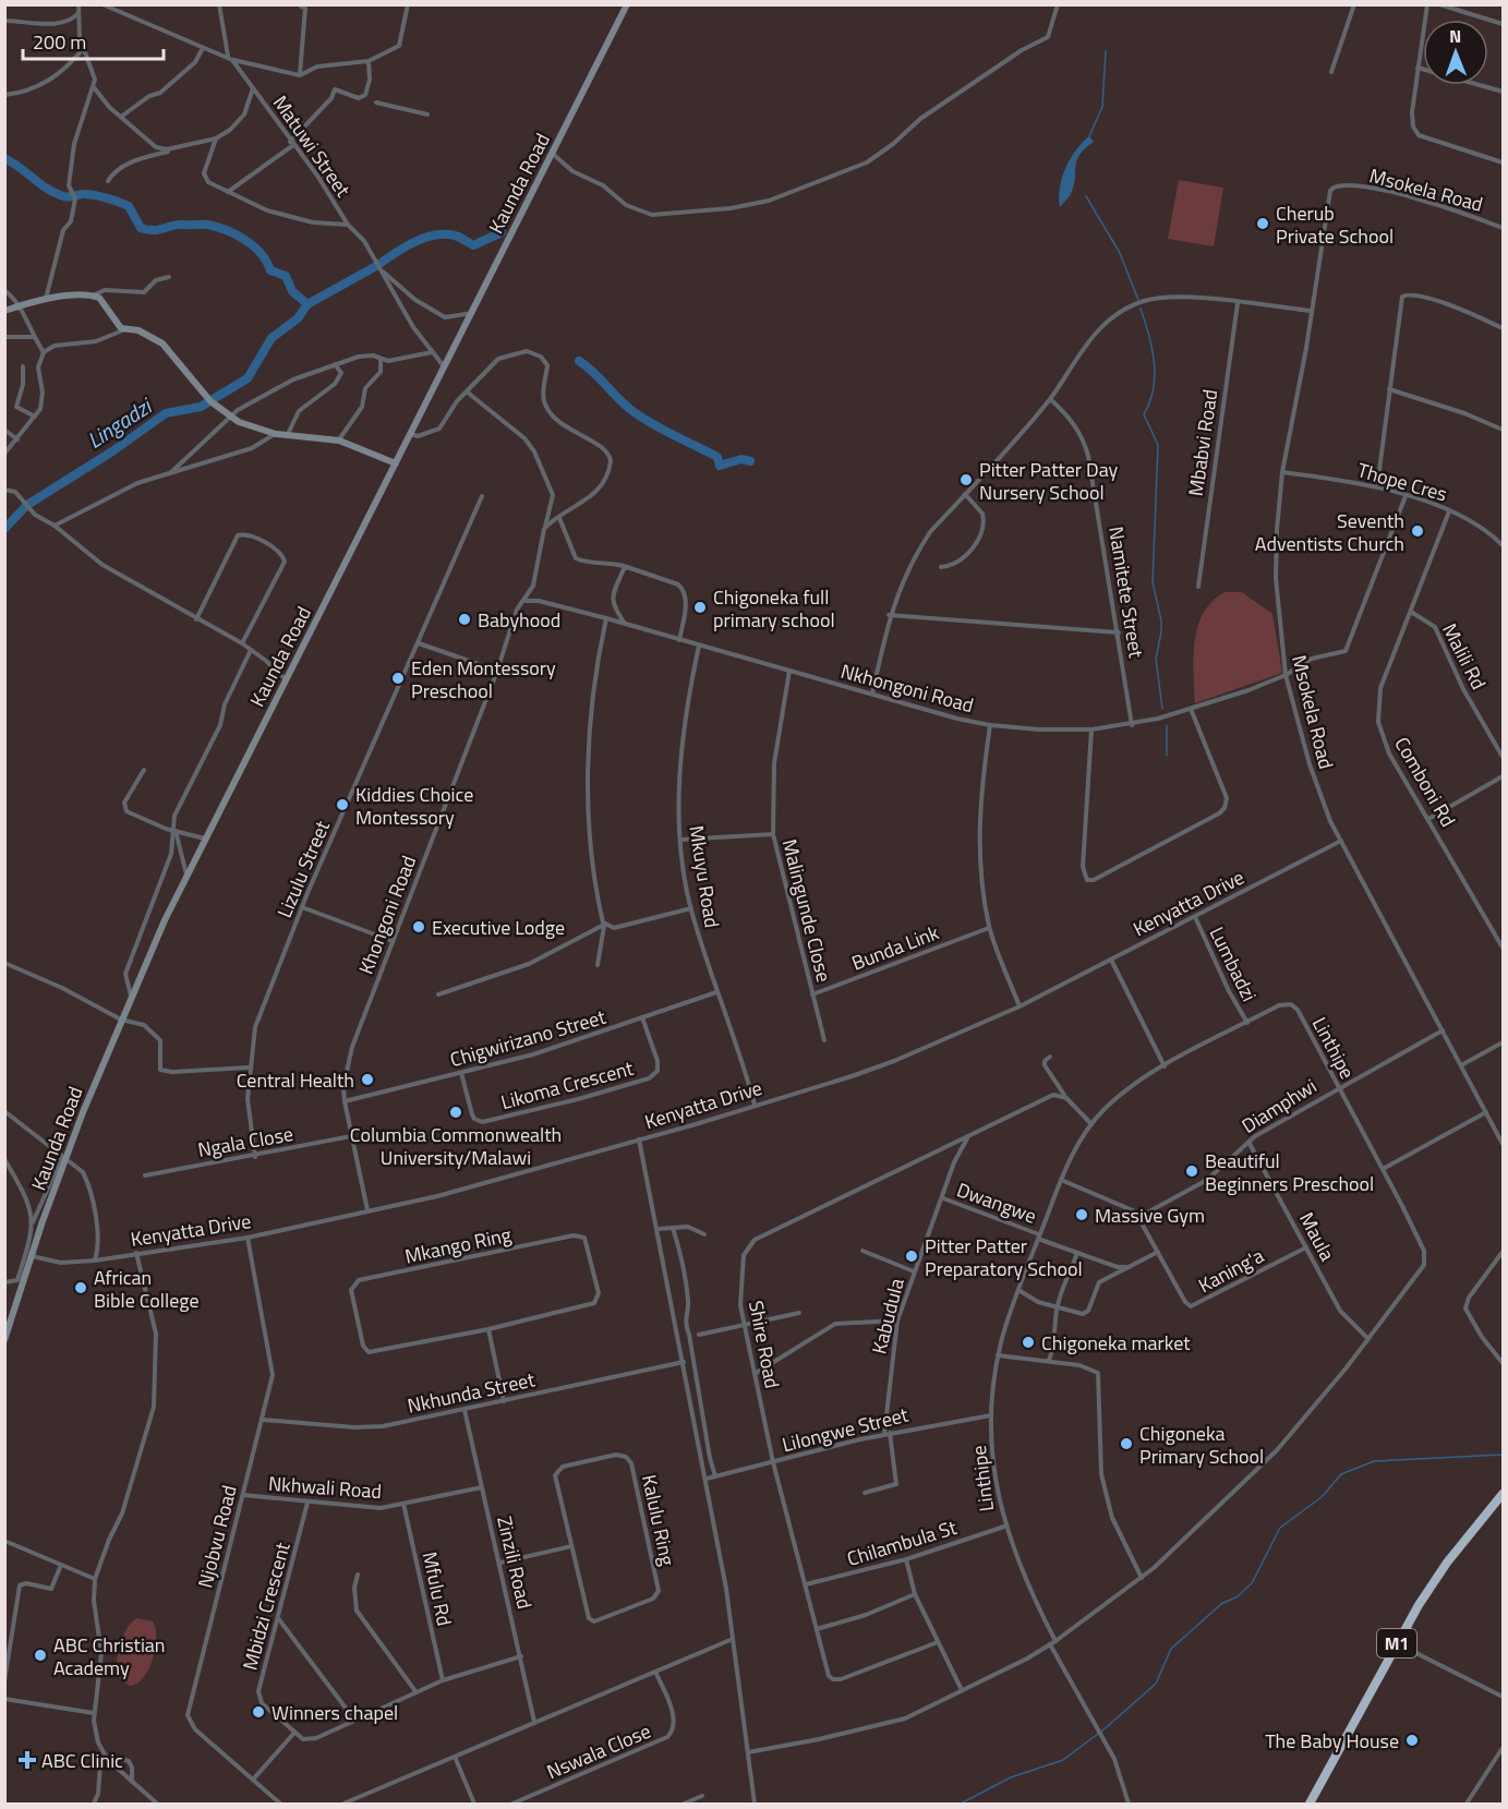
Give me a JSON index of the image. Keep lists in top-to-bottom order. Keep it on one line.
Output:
{"streets":{"highway":["M1"],"main road":["Kaunda Road"],"street":["Matuwi Street","Msokela Road","Mbabvi Road","Thope Cres","Namitete Street","Malili Rd","Nkhongoni Road","Comboni Rd","Lizulu Street","Mkuyu Road","Kenyatta Drive","Malingunde Close","Khongoni Road","Bunda Link","Lumbadzi","Chigwirizano Street","Linthipe","Likoma Crescent","Diamphwi","Ngala Close","Dwangwe","Maula","Mkango Ring","Kaning'a","Kabudula","Shire Road","Nkhunda Street","Lilongwe Street","Nkhwali Road","Kalulu Ring","Njobvu Road","Chilambula St","Zinzili Road","Mfulu Rd","Mbidzi Crescent","Nswala Close"]},"crossings":[["Matuwi Street","Kaunda Road"],["Kaunda Road","Kenyatta Drive"],["Msokela Road","Thope Cres"],["Msokela Road","Nkhongoni Road"],["Msokela Road","Kenyatta Drive"],["Msokela Road","Diamphwi"],["Thope Cres","Nkhongoni Road"],["Thope Cres","Comboni Rd"],["Namitete Street","Nkhongoni Road"],["Malili Rd","Comboni Rd"],["Nkhongoni Road","Mkuyu Road"],["Nkhongoni Road","Malingunde Close"],["Nkhongoni Road","Khongoni Road"],["Lizulu Street","Ngala Close"],["Mkuyu Road","Kenyatta Drive"],["Mkuyu Road","Chigwirizano Street"],["Kenyatta Drive","Khongoni Road"],["Kenyatta Drive","Lumbadzi"],["Kenyatta Drive","Njobvu Road"],["Malingunde Close","Bunda Link"],["Khongoni Road","Chigwirizano Street"],["Khongoni Road","Ngala Close"],["Lumbadzi","Linthipe"],["Chigwirizano Street","Likoma Crescent"],["Linthipe","Diamphwi"],["Linthipe","Dwangwe"],["Linthipe","Maula"],["Linthipe","Lilongwe Street"],["Linthipe","Chilambula St"],["Diamphwi","Maula"],["Diamphwi","Kaning'a"],["Dwangwe","Kabudula"],["Maula","Kaning'a"],["Kabudula","Shire Road"],["Kabudula","Lilongwe Street"],["Shire Road","Lilongwe Street"],["Shire Road","Chilambula St"],["Nkhunda Street","Njobvu Road"],["Nkhunda Street","Zinzili Road"],["Nkhwali Road","Njobvu Road"],["Nkhwali Road","Zinzili Road"],["Nkhwali Road","Mfulu Rd"],["Nkhwali Road","Mbidzi Crescent"]],"water":["Lingadzi"],"places":{"other":["Cherub Private School","Pitter Patter Day Nursery School","Seventh Adventists Church","Chigoneka full primary school","Babyhood","Eden Montessory Preschool","Kiddies Choice Montessory","Executive Lodge","Central Health","Columbia Commonwealth University/Malawi","Beautiful Beginners Preschool","Massive Gym","Pitter Patter Preparatory School","African Bible College","Chigoneka market","Chigoneka Primary School","ABC Christian Academy","Winners chapel","The Baby House"],"health":["ABC Clinic"]},"scale_bar":"200 m","north":"top"}
